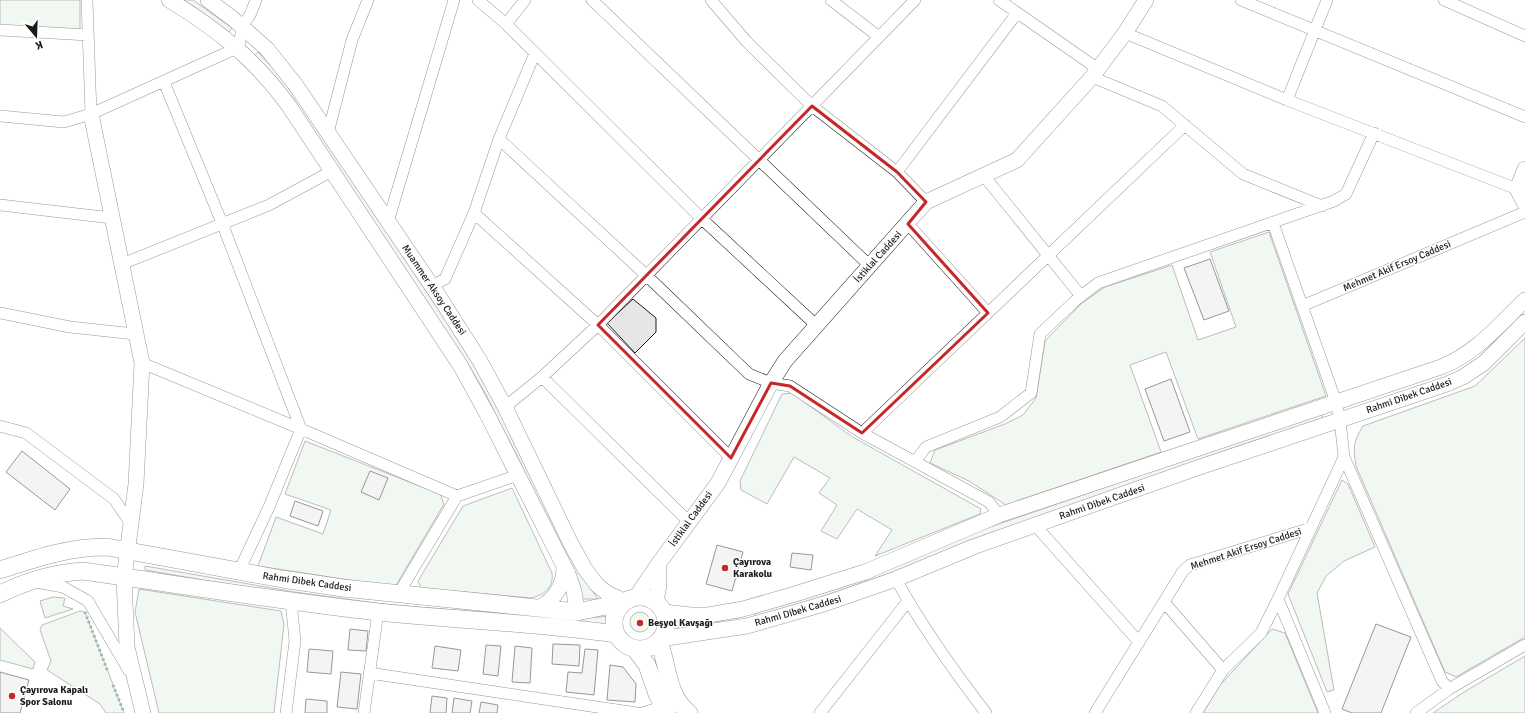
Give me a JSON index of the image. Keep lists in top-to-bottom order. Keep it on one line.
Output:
{"streets":{"main road":["İstiklal Caddesi","Muammer Aksoy Caddesi","Rahmi Dibek Caddesi"],"street":["Mehmet Akif Ersoy Caddesi"]},"crossings":[["İstiklal Caddesi","Muammer Aksoy Caddesi"],["İstiklal Caddesi","Rahmi Dibek Caddesi"],["Muammer Aksoy Caddesi","Rahmi Dibek Caddesi"]],"places":["Çayırova Karakolu","Beşyol Kavşağı","Çayırova Kapalı Spor Salonu"],"north":"bottom"}
